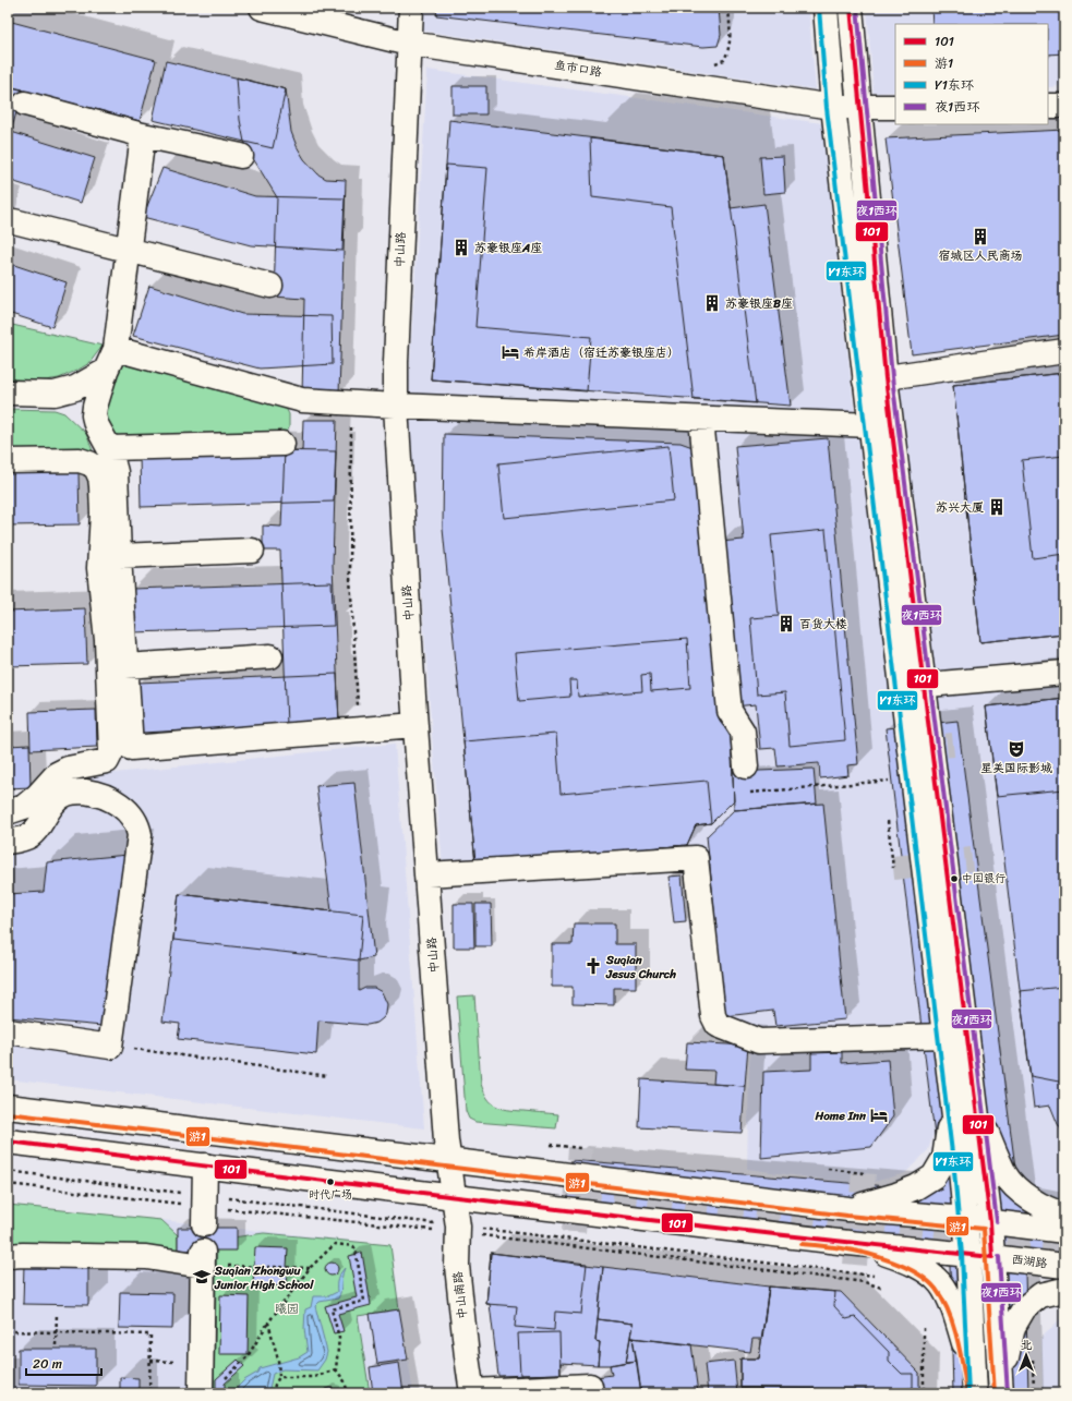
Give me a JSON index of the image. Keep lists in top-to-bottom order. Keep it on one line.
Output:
{"streets":{"main road":["鱼市口路","中山路","西湖路","中山南路"]},"crossings":[["鱼市口路","中山路"],["中山路","西湖路"],["中山路","中山南路"],["西湖路","中山南路"]],"parks":["曦园"],"places":{"building":["宿城区人民商场","苏豪银座A座","苏豪银座B座","苏兴大厦","百货大楼"],"hotel":["希岸酒店（宿迁苏豪银座店）","Home Inn"],"theatre":["星美国际影城"],"other":["中国银行","时代广场"],"church":["Suqian Jesus Church"],"school or university":["Suqian Zhongwu Junior High School"]},"lines":["transit line 101","transit line Y1东环","transit line 夜1西环","transit line 游1"],"legend":["101","游1","Y1东环","夜1西环"],"scale_bar":"20 m","north":"top"}
